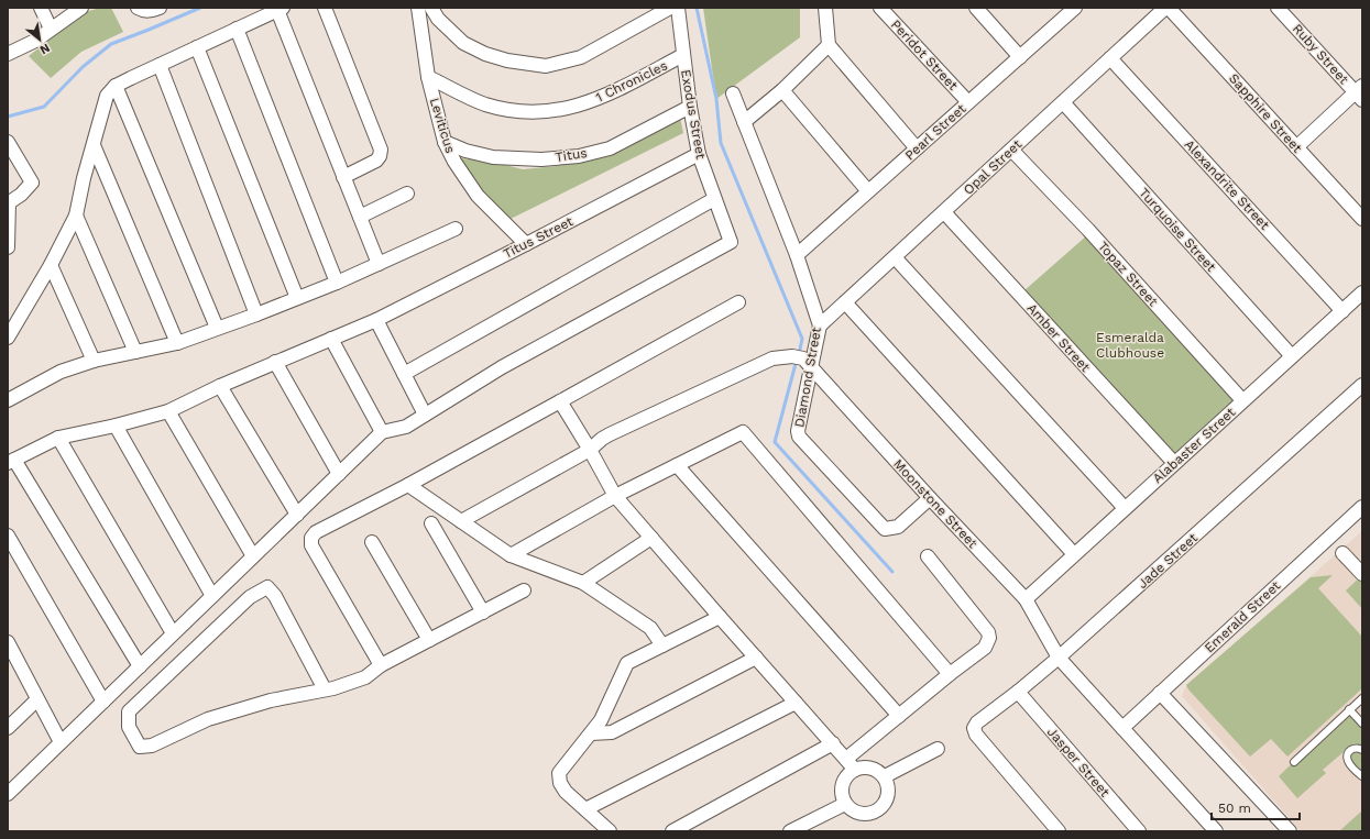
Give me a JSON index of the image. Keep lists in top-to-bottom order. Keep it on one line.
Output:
{"streets":{"street":["Ruby Street","Peridot Street","1 Chronicles","Sapphire Street","Exodus Street","Leviticus","Pearl Street","Titus","Opal Street","Alexandrite Street","Turquoise Street","Titus Street","Topaz Street","Amber Street","Diamond Street","Alabaster Street","Moonstone Street","Jade Street","Emerald Street","Jasper Street"]},"crossings":[["Peridot Street","Pearl Street"],["1 Chronicles","Exodus Street"],["1 Chronicles","Leviticus"],["Exodus Street","Titus"],["Exodus Street","Titus Street"],["Leviticus","Titus"],["Leviticus","Titus Street"],["Pearl Street","Diamond Street"],["Opal Street","Alexandrite Street"],["Opal Street","Turquoise Street"],["Opal Street","Topaz Street"],["Opal Street","Amber Street"],["Opal Street","Diamond Street"],["Alexandrite Street","Alabaster Street"],["Turquoise Street","Alabaster Street"],["Topaz Street","Alabaster Street"],["Amber Street","Alabaster Street"],["Diamond Street","Moonstone Street"],["Alabaster Street","Moonstone Street"],["Moonstone Street","Jade Street"],["Moonstone Street","Emerald Street"],["Jade Street","Jasper Street"]],"parks":["Esmeralda Clubhouse"],"scale_bar":"50 m","north":"bottom right"}
